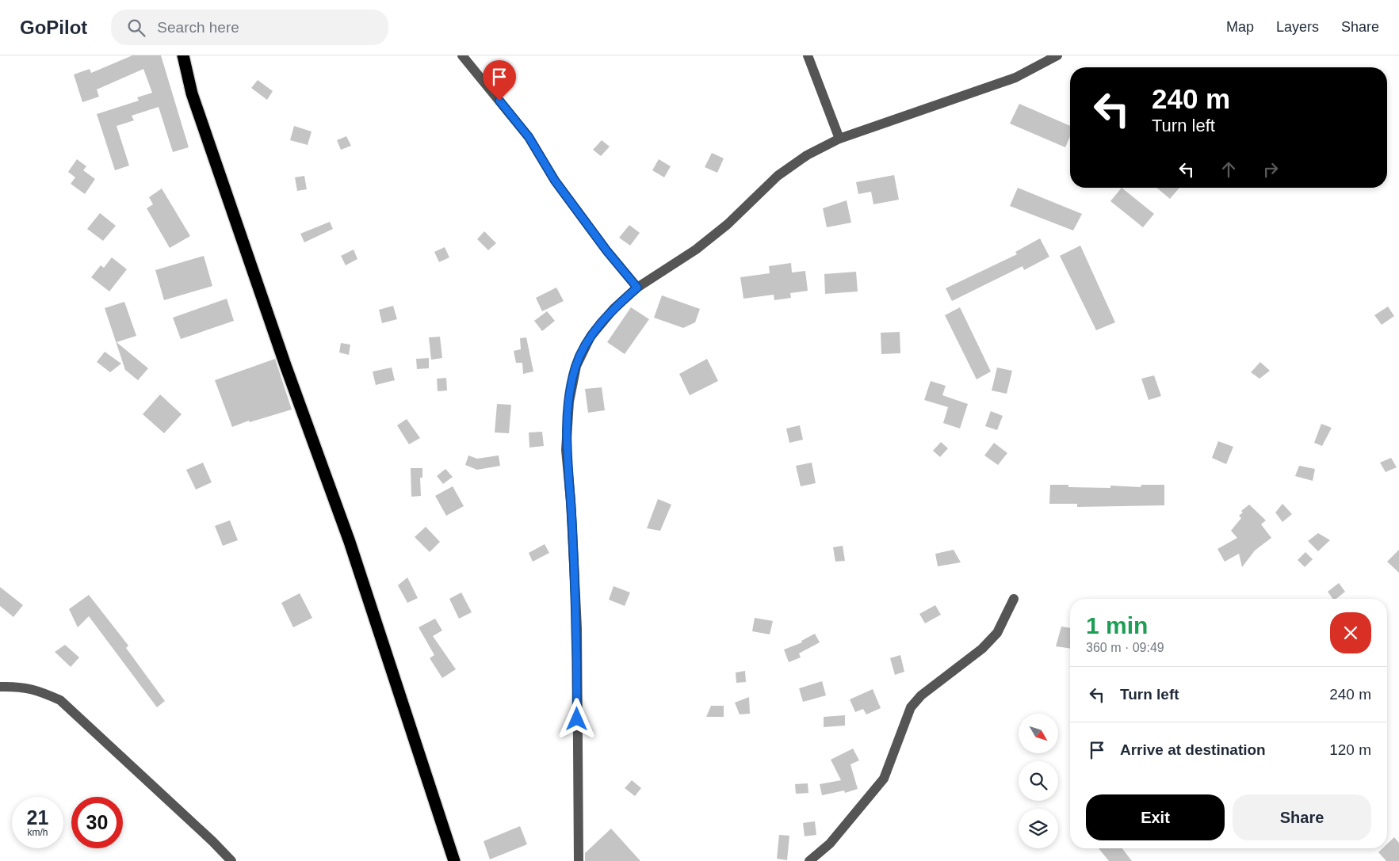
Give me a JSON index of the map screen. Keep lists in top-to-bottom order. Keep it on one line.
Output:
{"north":"bottom right","page":{"header":"GoPilot","search":"Search here","nav":["Map","Layers","Share"],"turn":["240 m","Turn left"],"heading":["1 min","360 m · 09:49"],"list":[{"name":"Turn left","value":"240 m"},{"name":"Arrive at destination","value":"120 m"}],"buttons":["Exit","Share"],"speed":"21 km/h","limit":"30"}}
